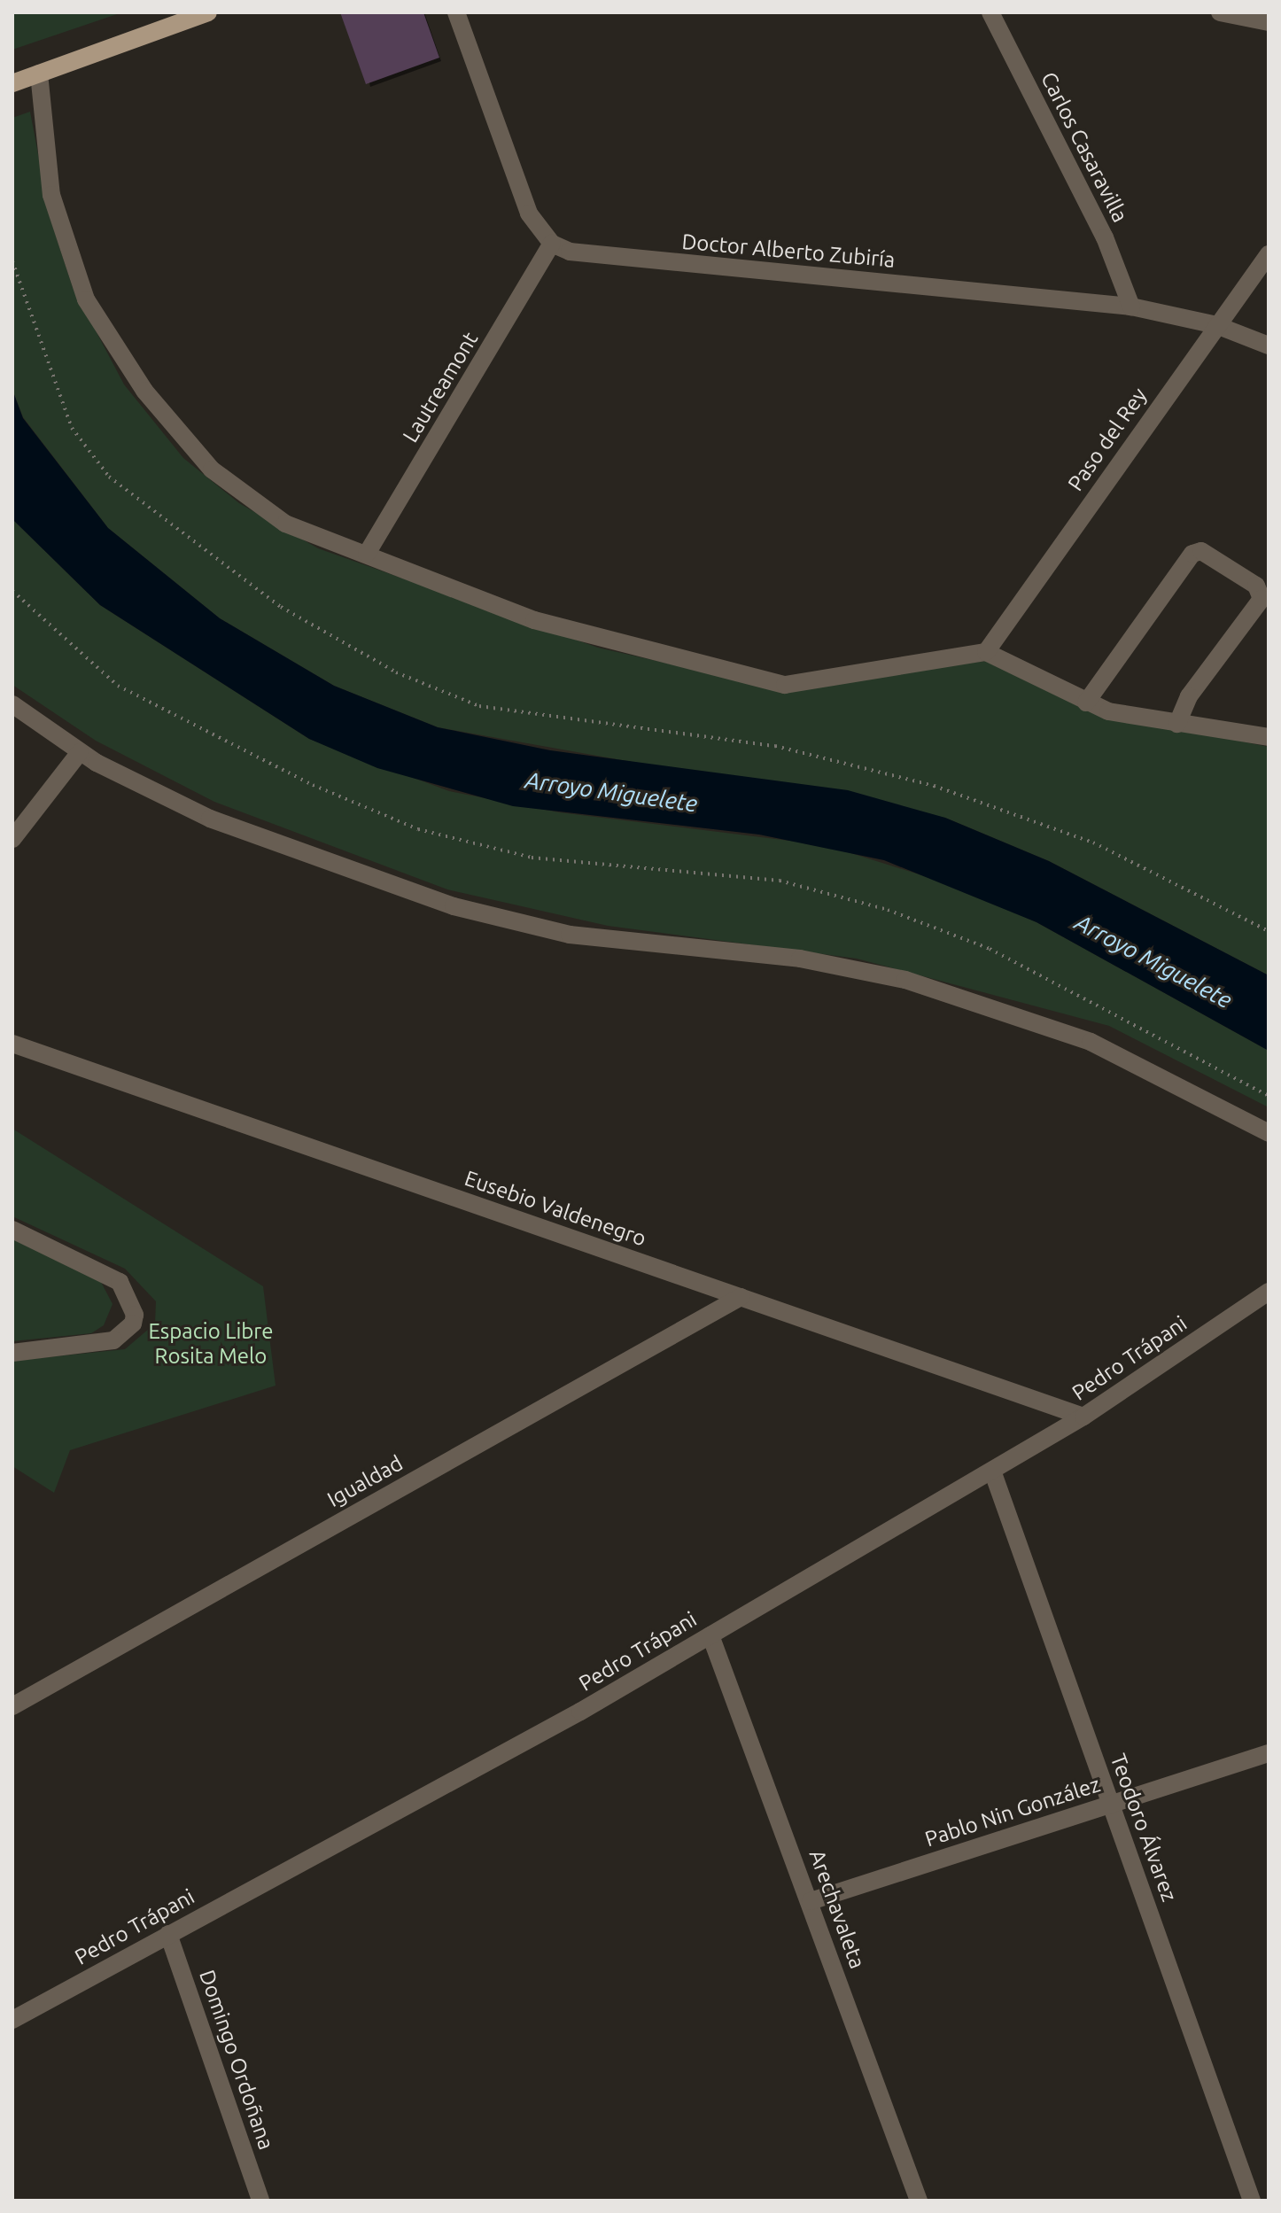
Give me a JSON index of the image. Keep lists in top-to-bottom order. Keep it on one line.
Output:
{"streets":{"street":["Carlos Casaravilla","Doctor Alberto Zubiría","Lautreamont","Paso del Rey","Eusebio Valdenegro","Pedro Trápani","Igualdad","Pablo Nin González","Teodoro Álvarez","Arechavaleta","Domingo Ordoñana"]},"crossings":[["Carlos Casaravilla","Doctor Alberto Zubiría"],["Doctor Alberto Zubiría","Lautreamont"],["Doctor Alberto Zubiría","Paso del Rey"],["Eusebio Valdenegro","Pedro Trápani"],["Eusebio Valdenegro","Igualdad"],["Pedro Trápani","Teodoro Álvarez"],["Pedro Trápani","Arechavaleta"],["Pedro Trápani","Domingo Ordoñana"],["Pablo Nin González","Teodoro Álvarez"],["Pablo Nin González","Arechavaleta"]],"water":["Arroyo Miguelete"],"parks":["Espacio Libre Rosita Melo"]}
